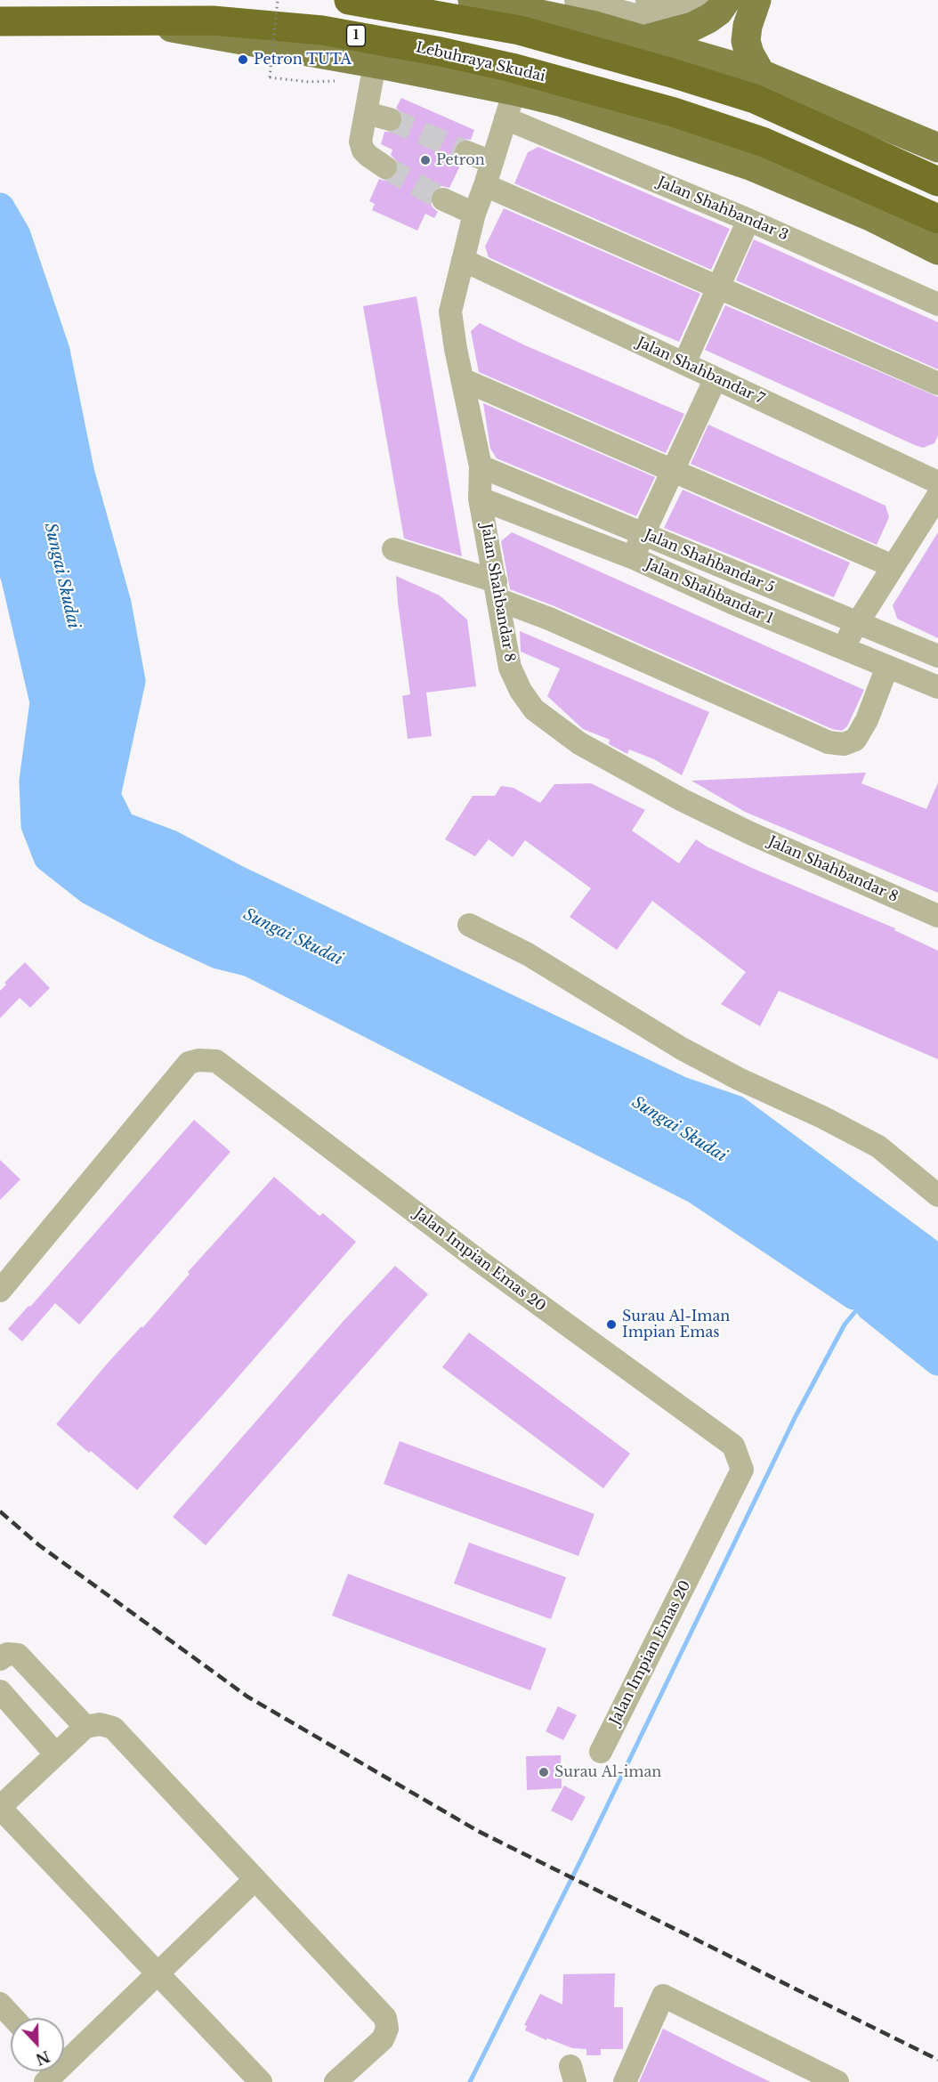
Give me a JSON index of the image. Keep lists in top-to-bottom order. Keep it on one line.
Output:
{"streets":{"highway":["1","Lebuhraya Skudai"],"street":["Jalan Shahbandar 3","Jalan Shahbandar 7","Jalan Shahbandar 5","Jalan Shahbandar 1","Jalan Shahbandar 8","Jalan Impian Emas 20"]},"crossings":[["Jalan Shahbandar 3","Jalan Shahbandar 8"],["Jalan Shahbandar 7","Jalan Shahbandar 8"],["Jalan Shahbandar 5","Jalan Shahbandar 8"],["Jalan Shahbandar 1","Jalan Shahbandar 8"]],"water":["Sungai Skudai"],"places":["Petron TUTA","Petron","Surau Al-Iman Impian Emas","Surau Al-iman"],"north":"bottom"}
